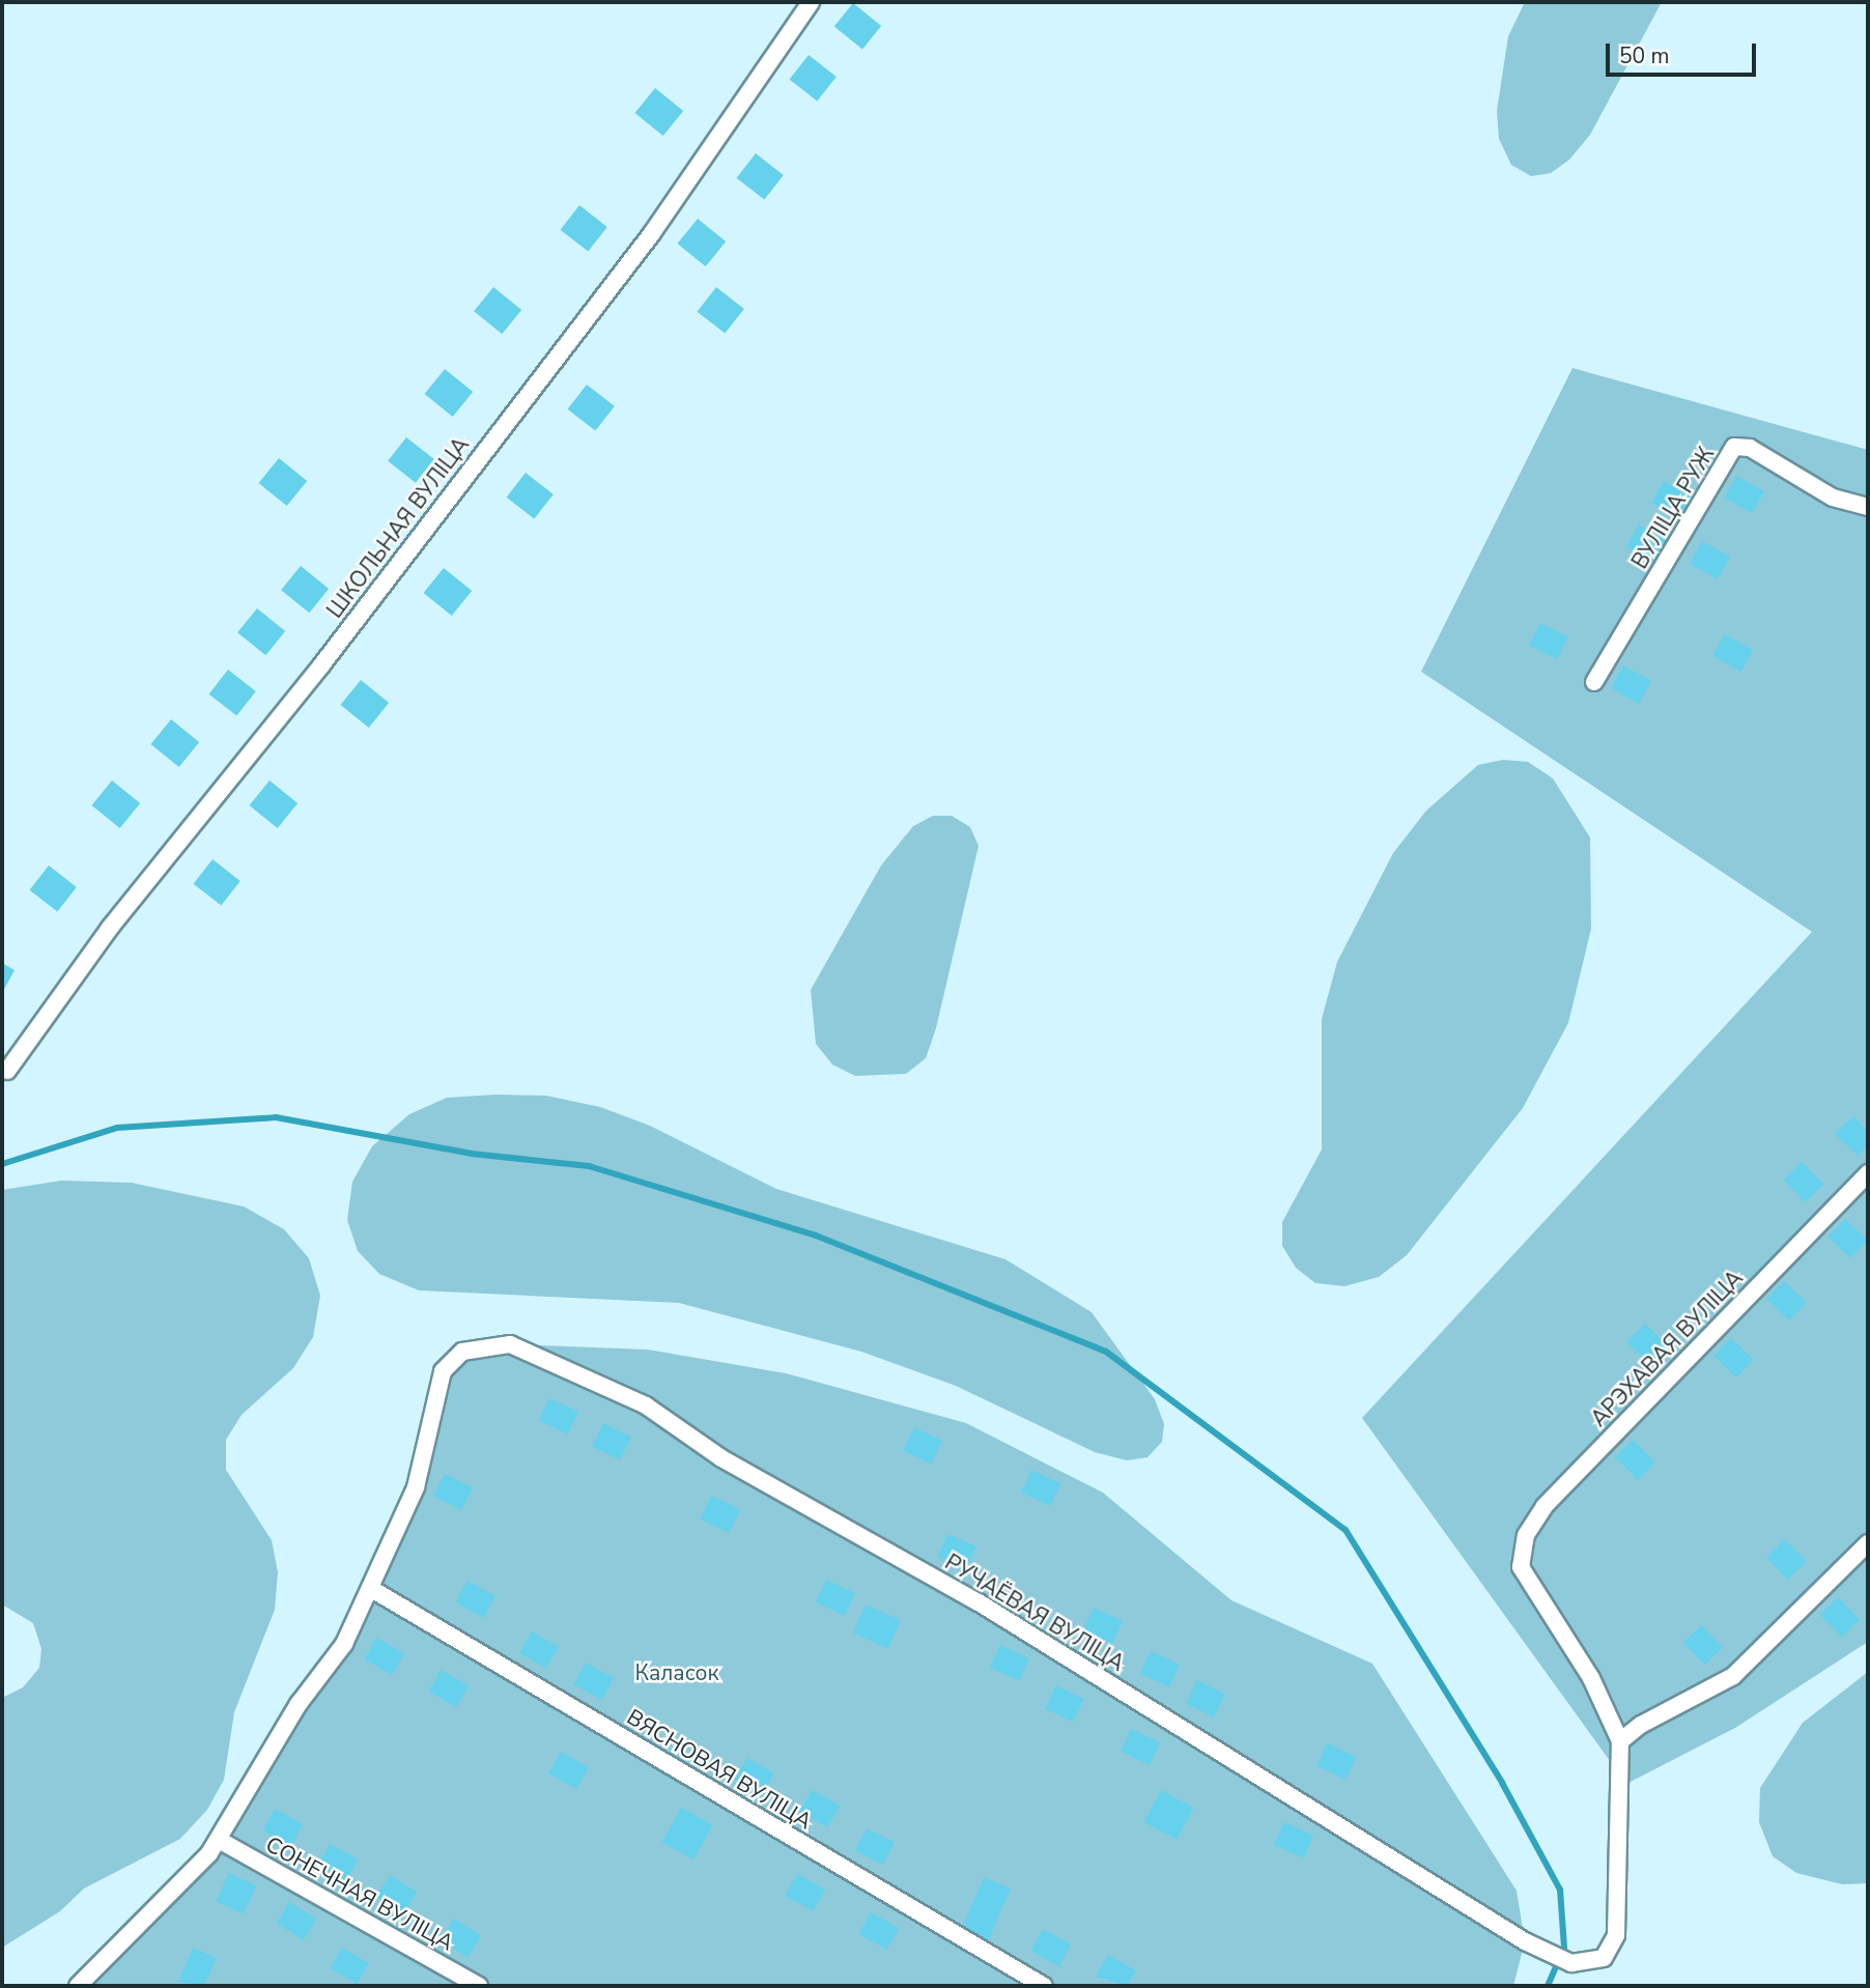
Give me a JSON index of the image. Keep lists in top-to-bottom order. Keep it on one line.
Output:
{"streets":{"street":["ВУЛІЦА РУЖ","ШКОЛЬНАЯ ВУЛІЦА","АРЭХАВАЯ ВУЛІЦА","РУЧАЁВАЯ ВУЛІЦА","ВЯСНОВАЯ ВУЛІЦА","СОНЕЧНАЯ ВУЛІЦА"]},"crossings":[["АРЭХАВАЯ ВУЛІЦА","РУЧАЁВАЯ ВУЛІЦА"],["РУЧАЁВАЯ ВУЛІЦА","ВЯСНОВАЯ ВУЛІЦА"]],"parks":["Каласок"],"scale_bar":"50 m"}
